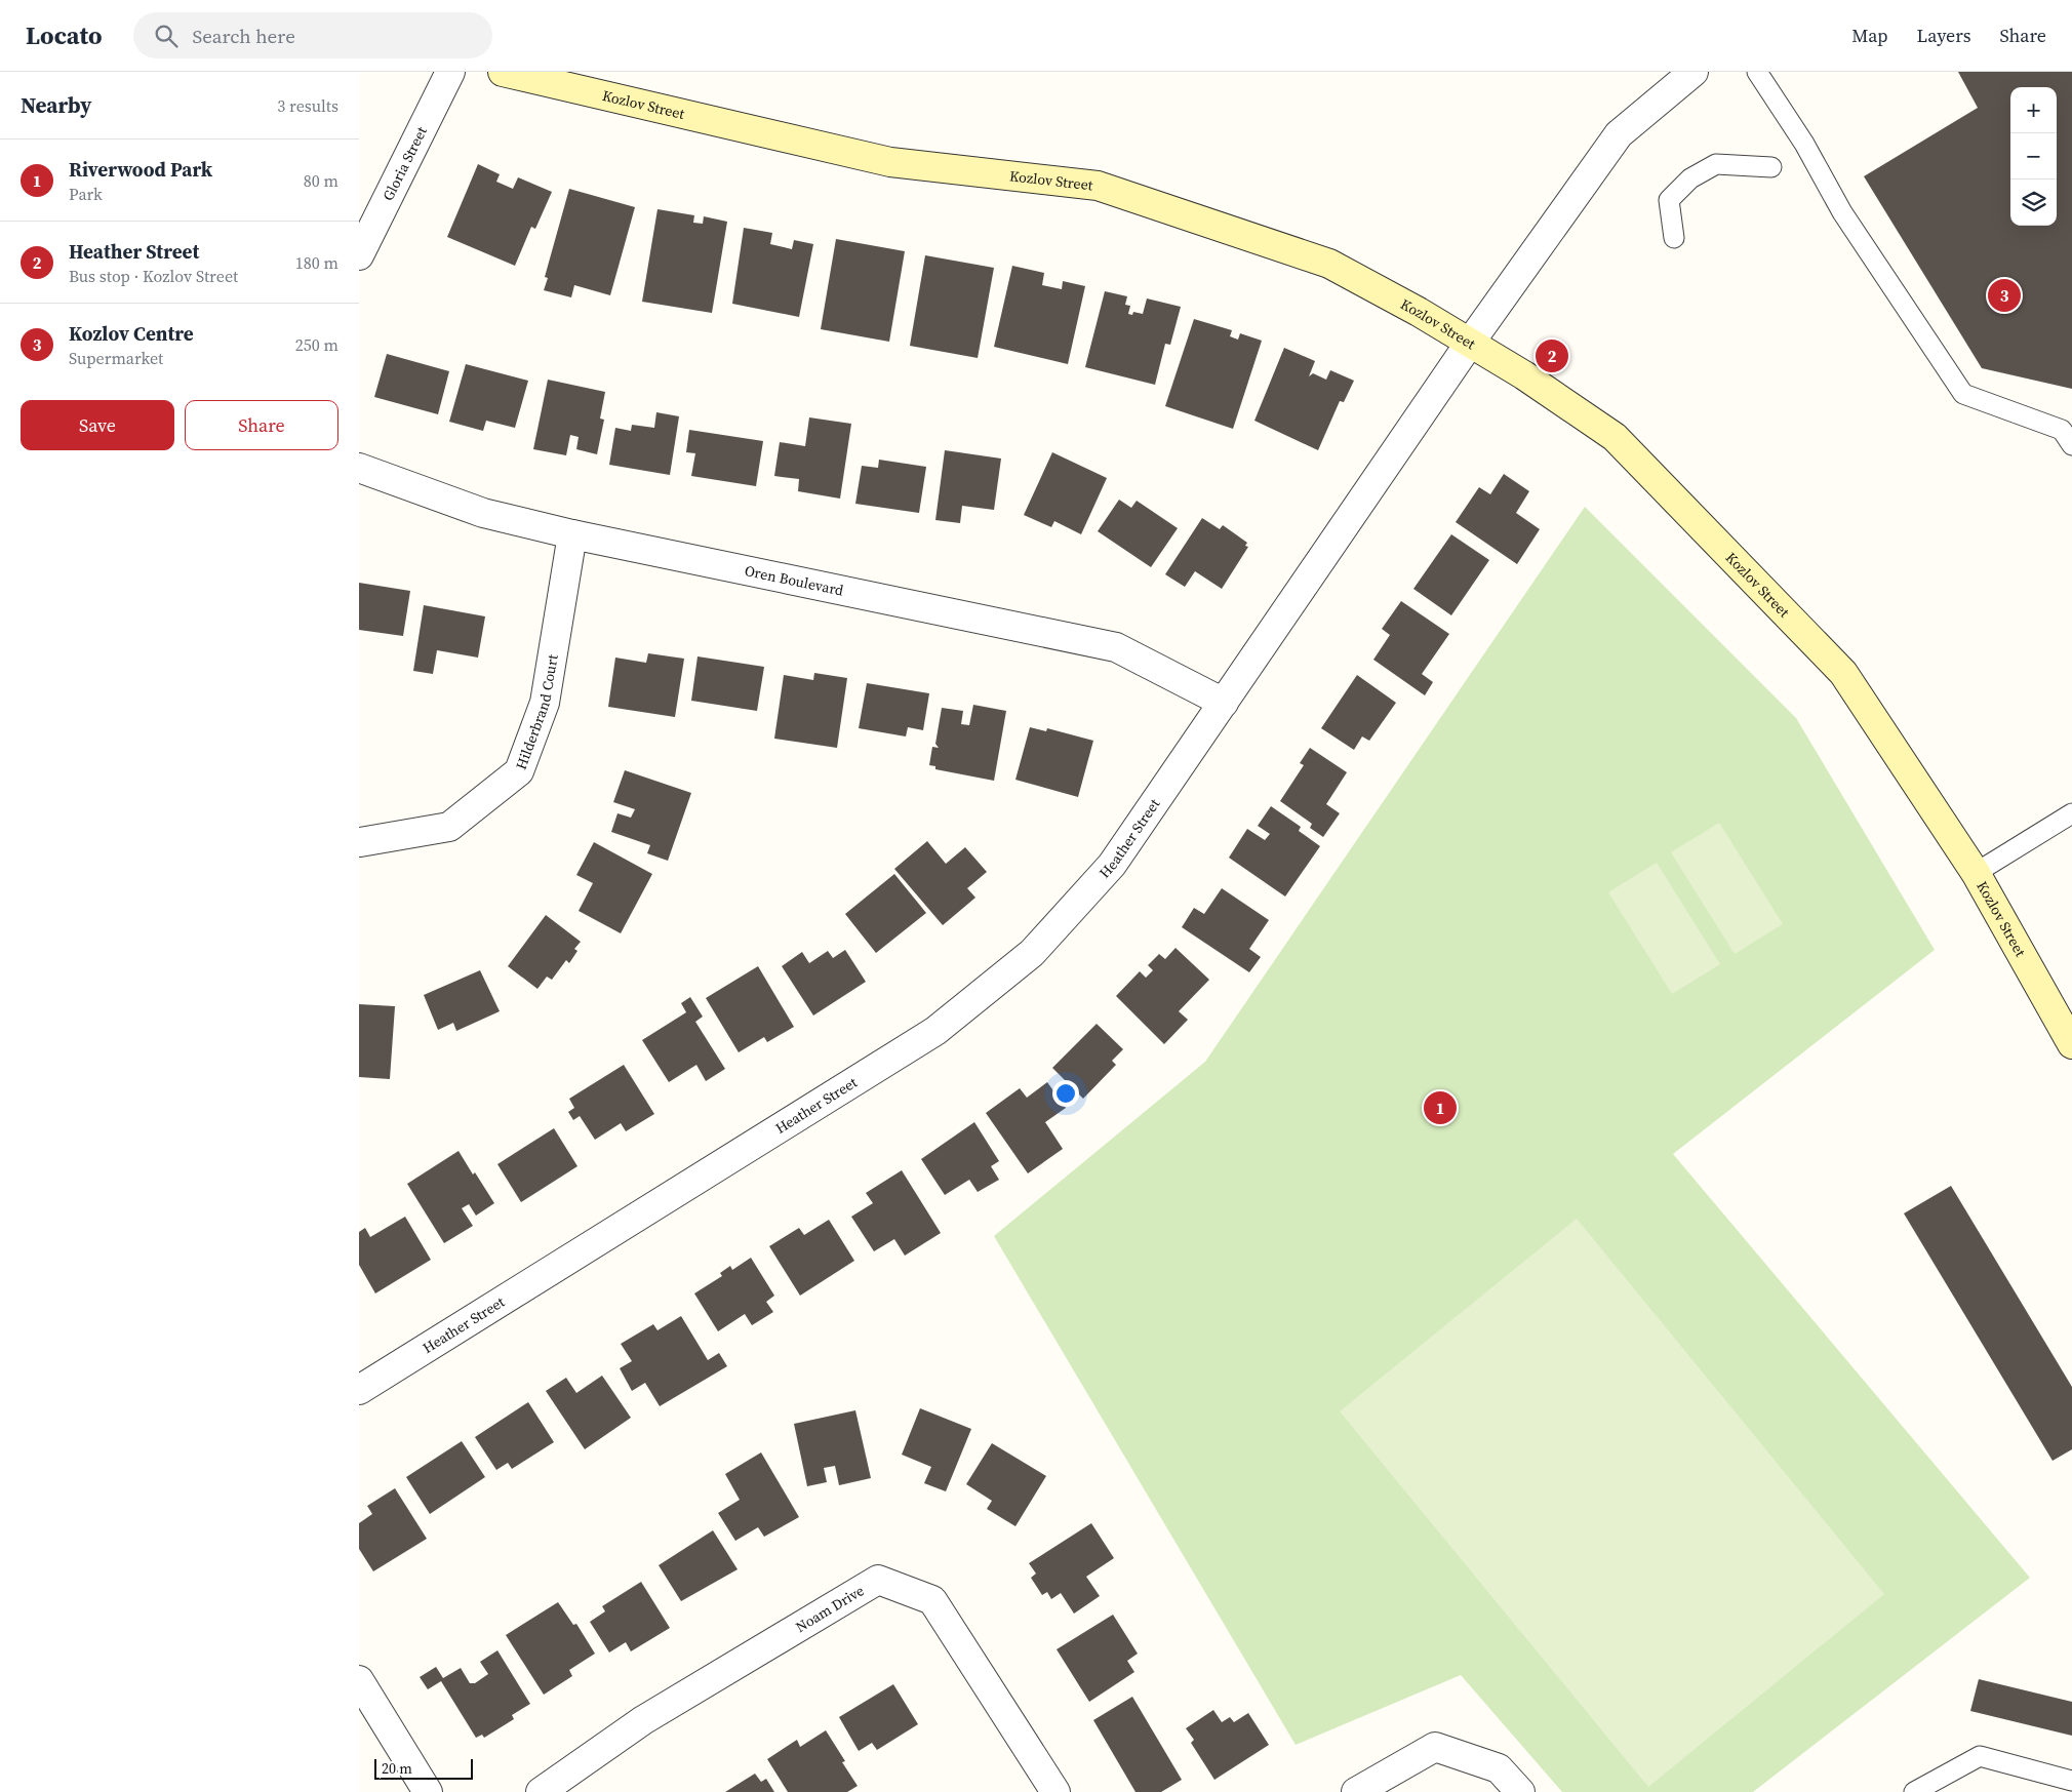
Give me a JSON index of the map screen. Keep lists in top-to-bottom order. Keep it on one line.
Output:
{"streets":{"street":["Kozlov Street","Gloria Street","Oren Boulevard","Hilderbrand Court","Heather Street","Noam Drive"]},"crossings":[["Kozlov Street","Heather Street"],["Oren Boulevard","Hilderbrand Court"],["Oren Boulevard","Heather Street"]],"scale_bar":"20 m","page":{"header":"Locato","search":"Search here","nav":["Map","Layers","Share"],"heading":["Nearby","3 results"],"map_buttons":["+","−"],"list":[{"mark":"1","name":"Riverwood Park","note":"Park","value":"80 m"},{"mark":"2","name":"Heather Street","note":"Bus stop · Kozlov Street","value":"180 m"},{"mark":"3","name":"Kozlov Centre","note":"Supermarket","value":"250 m"}],"pins":["3","2","1"],"buttons":["Save","Share"],"scale":"20 m"}}
